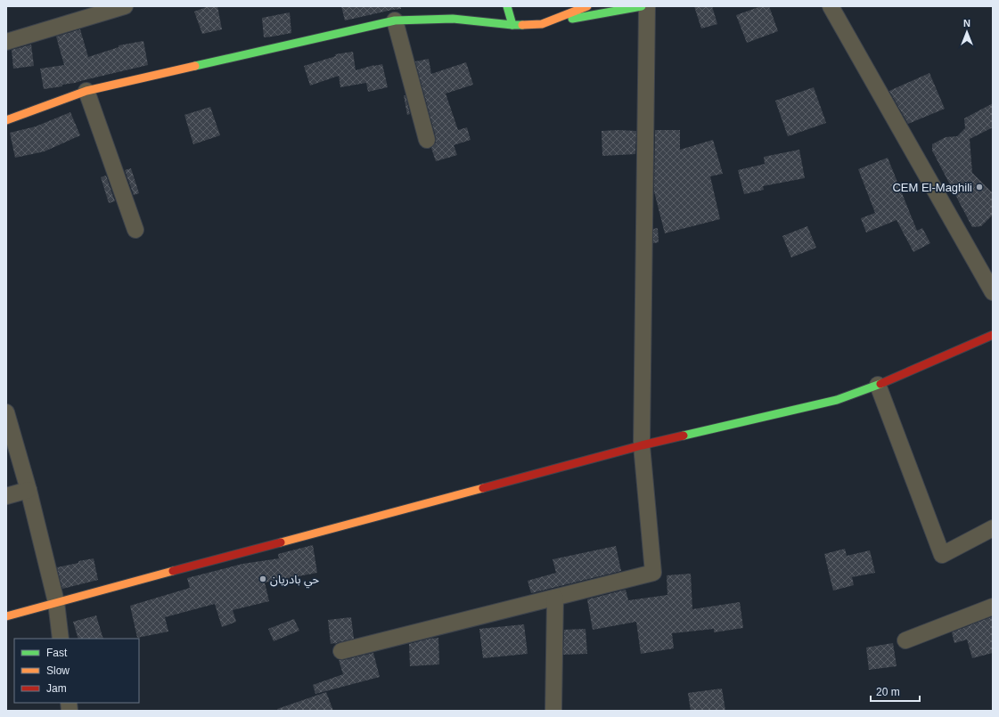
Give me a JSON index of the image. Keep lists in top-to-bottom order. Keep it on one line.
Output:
{"places":["CEM El-Maghili","حي بادريان"],"legend":["Fast","Slow","Jam"],"scale_bar":"20 m","north":"top"}
